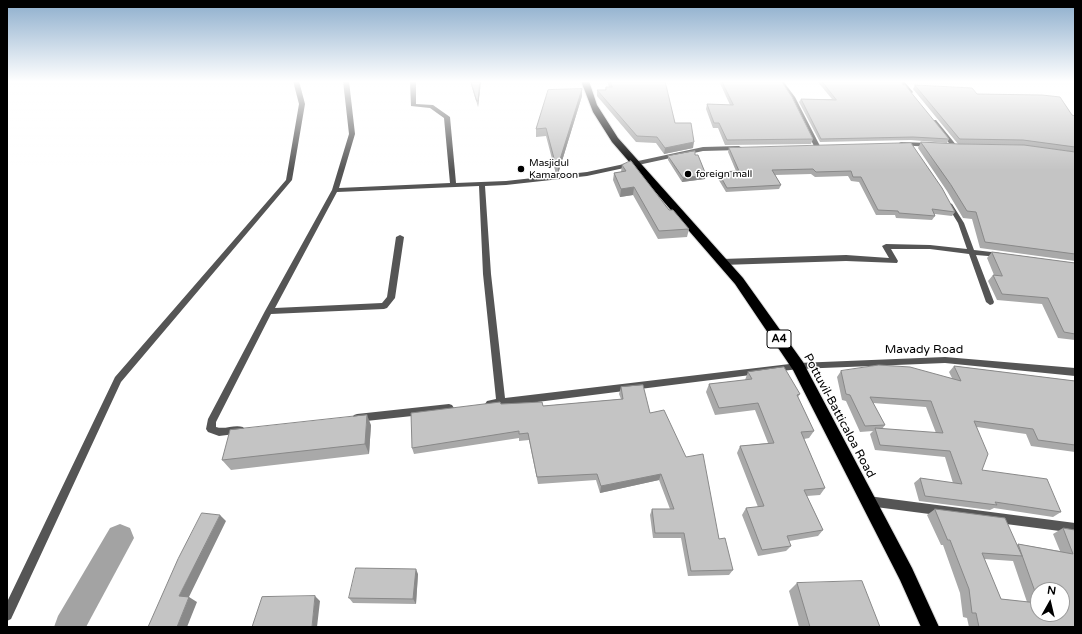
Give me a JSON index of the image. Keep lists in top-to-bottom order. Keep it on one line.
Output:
{"streets":{"highway":["A4","Pottuvil-Batticaloa Road"],"street":["Mavady Road"]},"crossings":[["Mavady Road","Pottuvil-Batticaloa Road"]],"places":["Masjidul Kamaroon","foreign mall"],"north":"top"}
